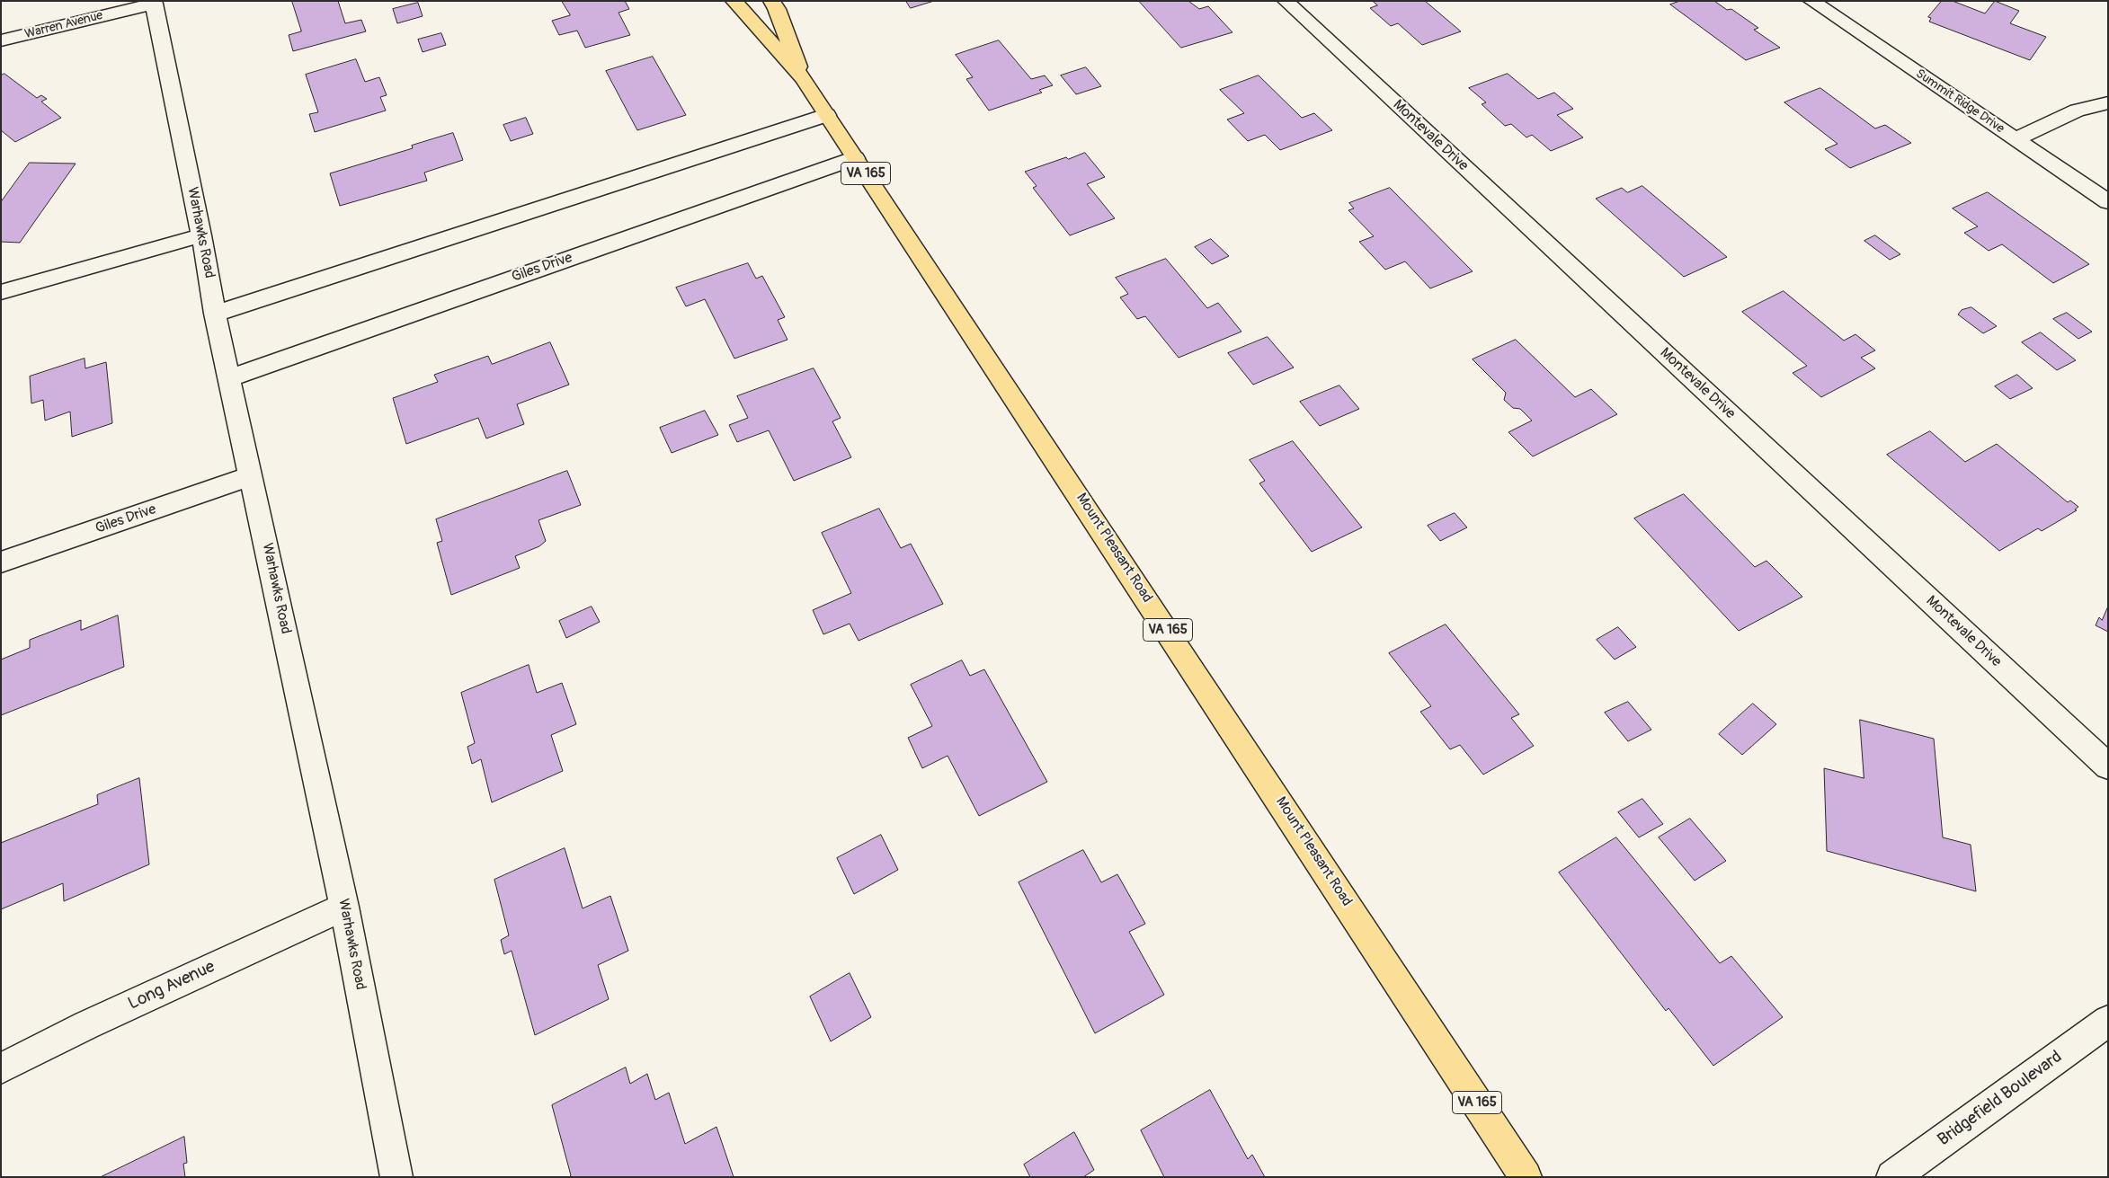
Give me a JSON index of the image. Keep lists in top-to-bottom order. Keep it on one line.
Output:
{"streets":{"highway":["VA 165","Mount Pleasant Road"],"street":["Warren Avenue","Summit Ridge Drive","Montevale Drive","Warhawks Road","Giles Drive","Long Avenue","Bridgefield Boulevard"]},"crossings":[["Warren Avenue","Warhawks Road"],["Warhawks Road","Giles Drive"],["Warhawks Road","Long Avenue"],["Giles Drive","Mount Pleasant Road"]]}
